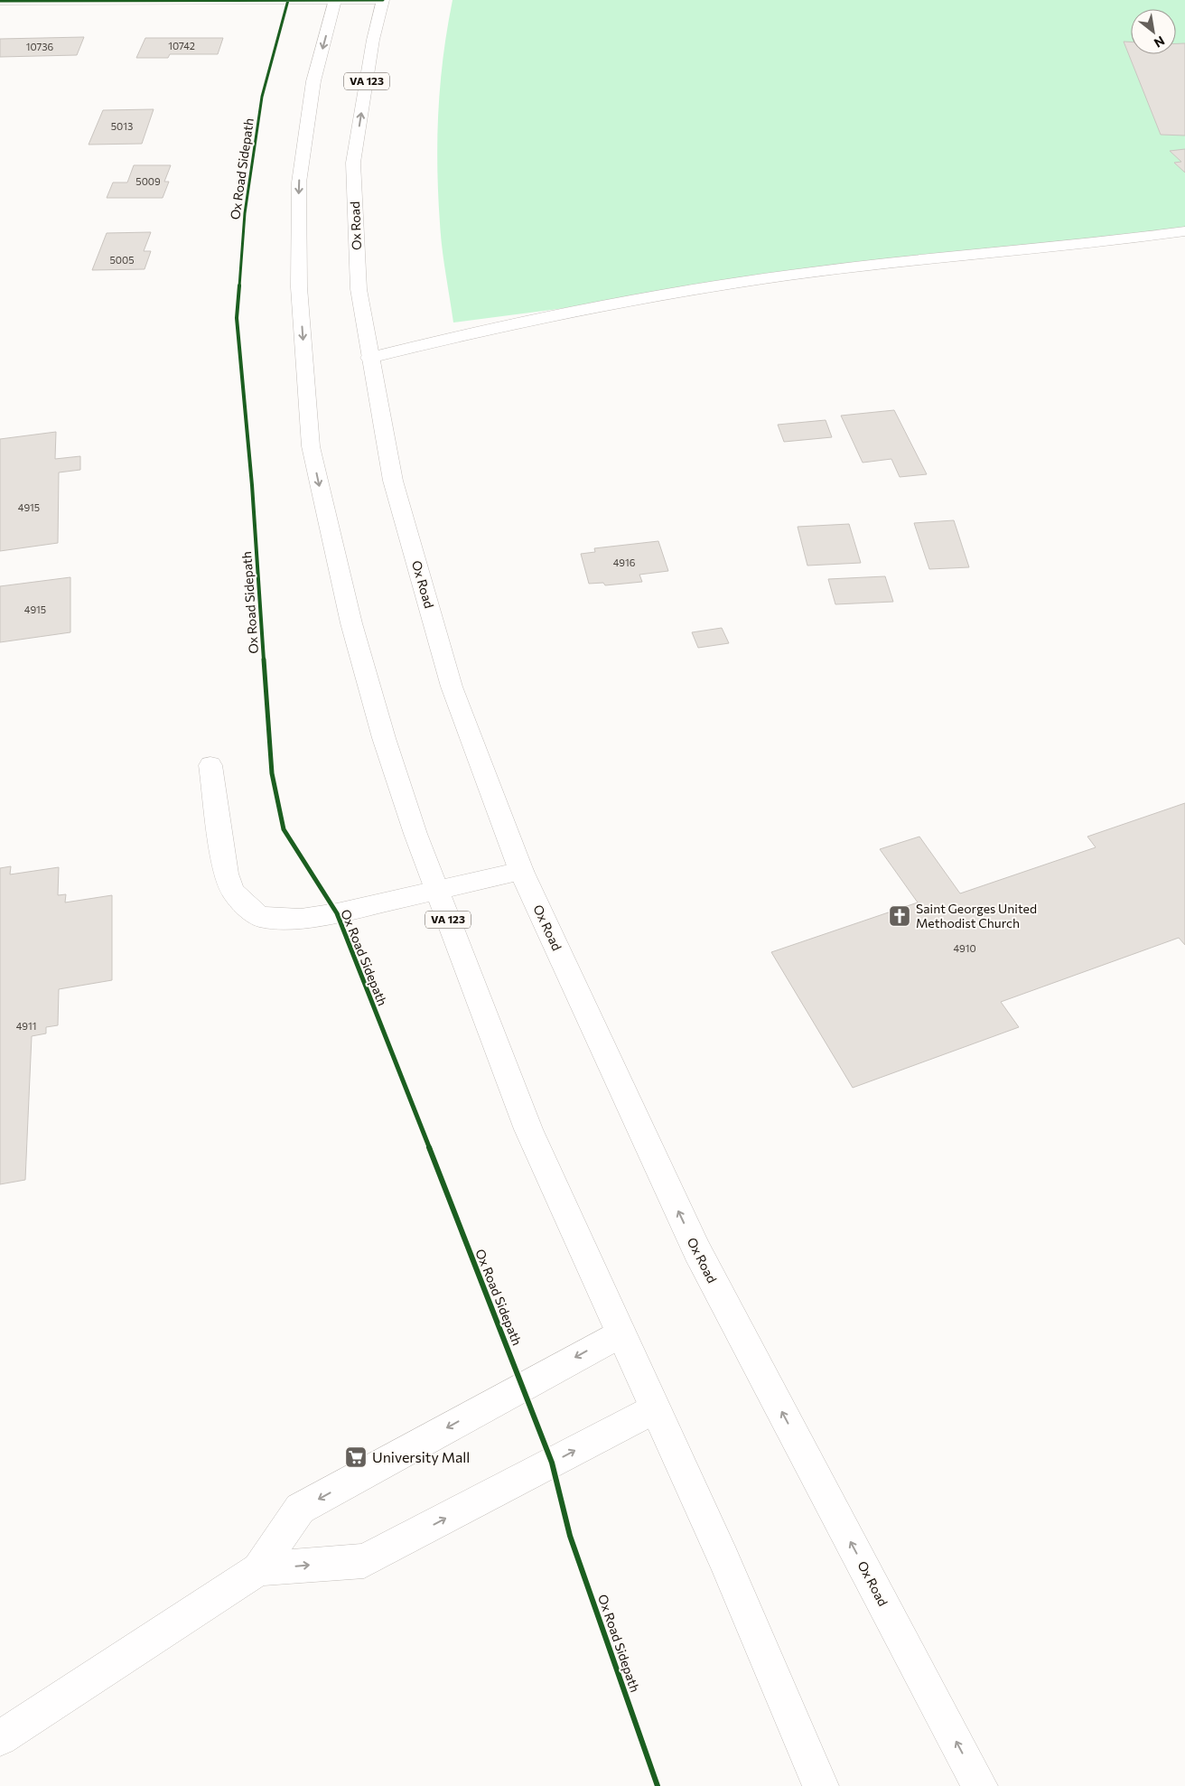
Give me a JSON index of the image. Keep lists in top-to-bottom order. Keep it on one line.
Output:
{"streets":{"main road":["VA 123","Ox Road"],"cycle path":["Ox Road Sidepath"]},"places":{"church":["Saint Georges United Methodist Church"],"supermarket":["University Mall"]},"house_numbers":["10742","10736","5013","5009","5005","4915","4916","4915","4910","4911"],"north":"bottom right"}
